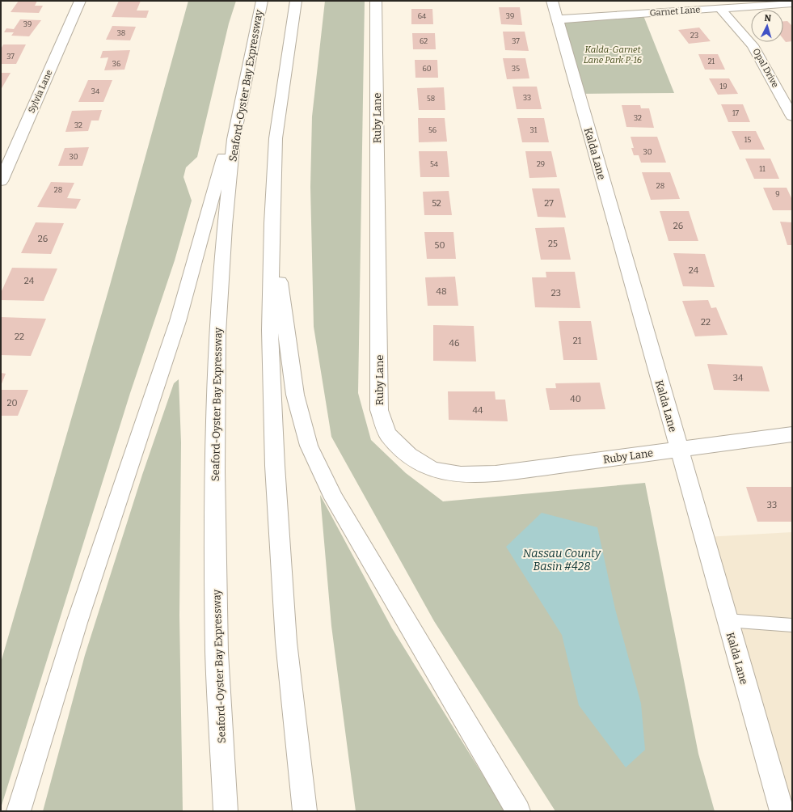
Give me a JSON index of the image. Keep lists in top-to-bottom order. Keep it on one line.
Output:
{"streets":{"main road":["Garnet Lane","Opal Drive","Seaford-Oyster Bay Expressway","Sylvia Lane","Ruby Lane","Kalda Lane"]},"crossings":[["Garnet Lane","Opal Drive"],["Garnet Lane","Kalda Lane"],["Ruby Lane","Kalda Lane"]],"water":["Nassau County Basin #428"],"parks":["Kalda-Garnet Lane Park P-16"],"house_numbers":["64","39","39","38","23","62","37","37","21","36","60","35","19","34","33","58","17","32","32","56","31","15","30","30","54","29","11","28","28","9","52","27","26","26","25","50","24","24","48","23","22","22","21","46","34","40","20","44","33"],"north":"top"}
